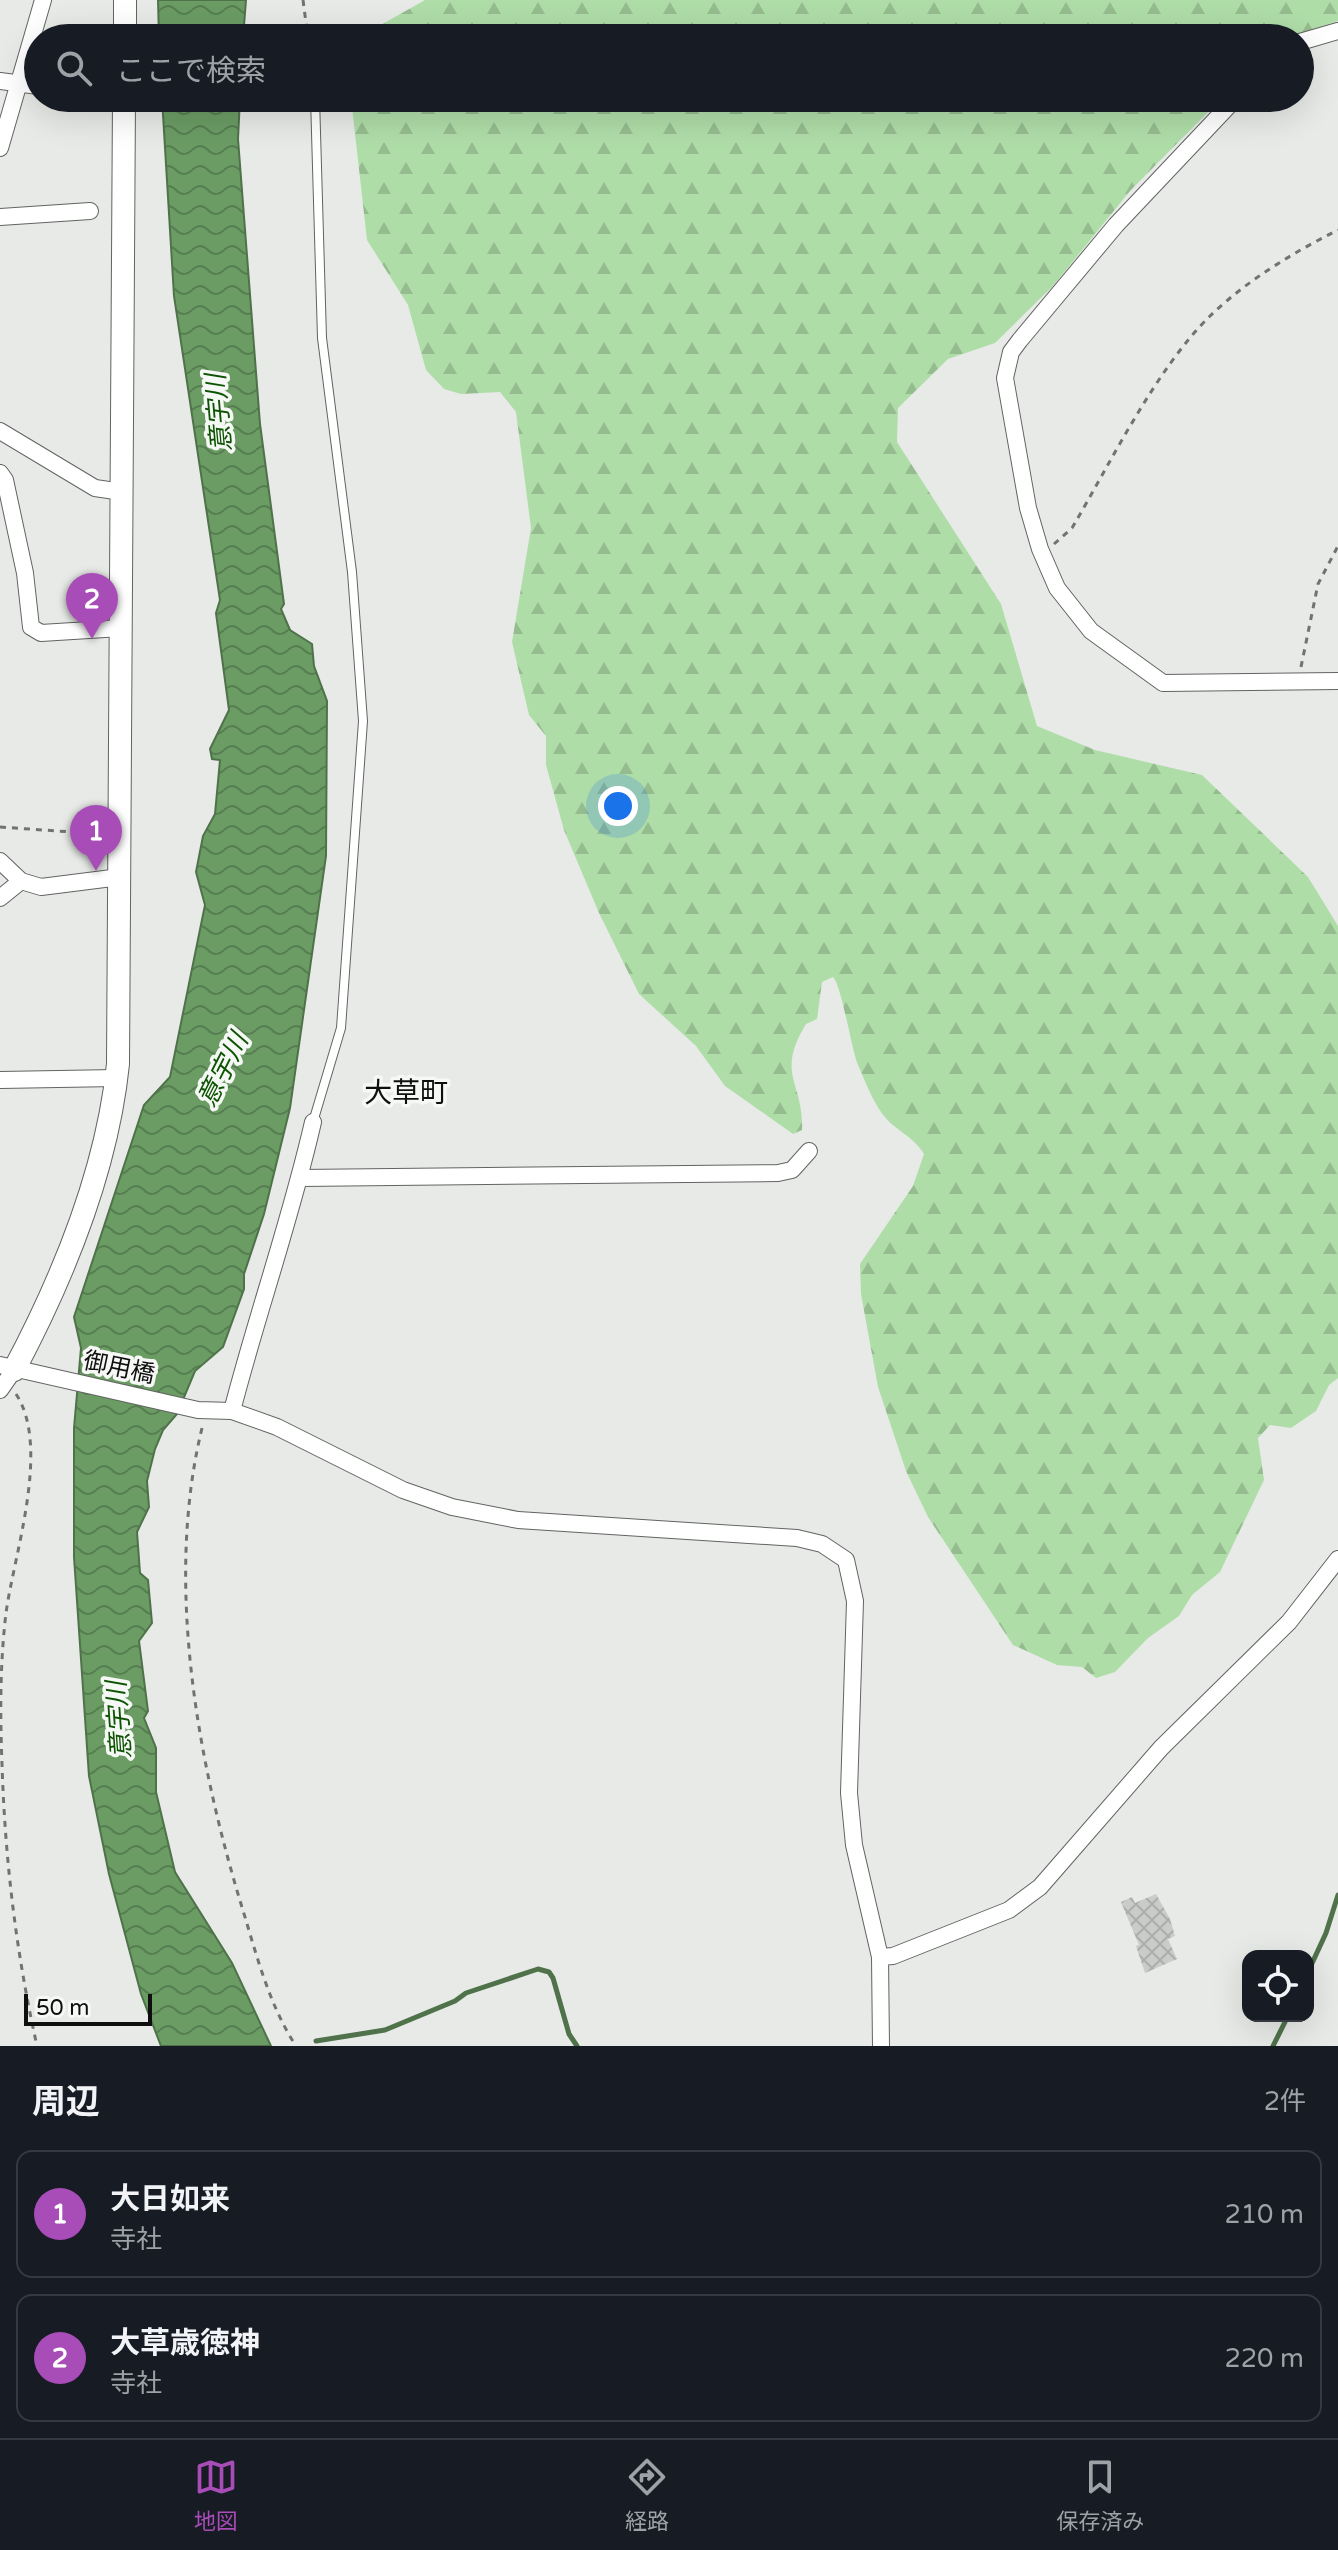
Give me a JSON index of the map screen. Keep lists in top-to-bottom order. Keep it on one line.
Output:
{"streets":{"street":["御用橋"]},"districts":["大草町"],"water":["意宇川"],"scale_bar":"50 m","page":{"search":"ここで検索","pins":["2","1"],"scale":"50 m","heading":["周辺","2件"],"list":[{"mark":"1","name":"大日如来","note":"寺社","value":"210 m"},{"mark":"2","name":"大草歳徳神","note":"寺社","value":"220 m"}],"nav":["地図","経路","保存済み"]}}
